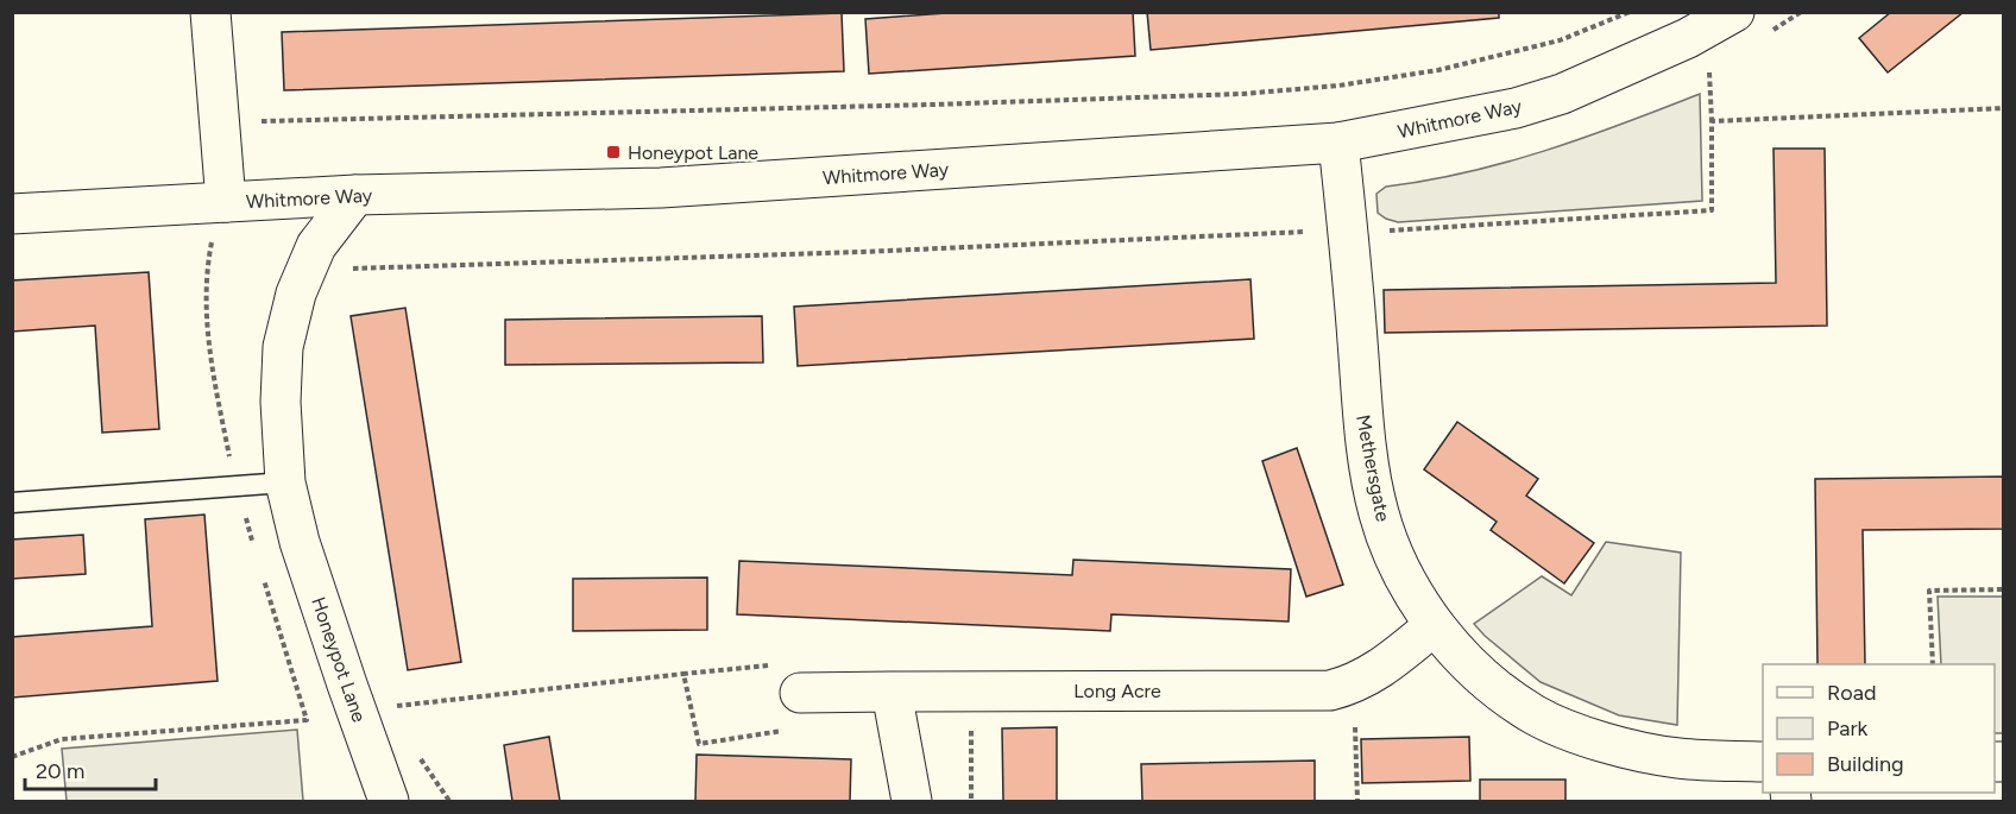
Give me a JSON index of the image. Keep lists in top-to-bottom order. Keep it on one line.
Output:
{"streets":{"street":["Whitmore Way","Methersgate","Honeypot Lane","Long Acre"]},"crossings":[["Whitmore Way","Methersgate"],["Whitmore Way","Honeypot Lane"],["Methersgate","Long Acre"]],"places":{"transit":["Honeypot Lane"]},"legend":["Road","Park","Building"],"scale_bar":"20 m"}
